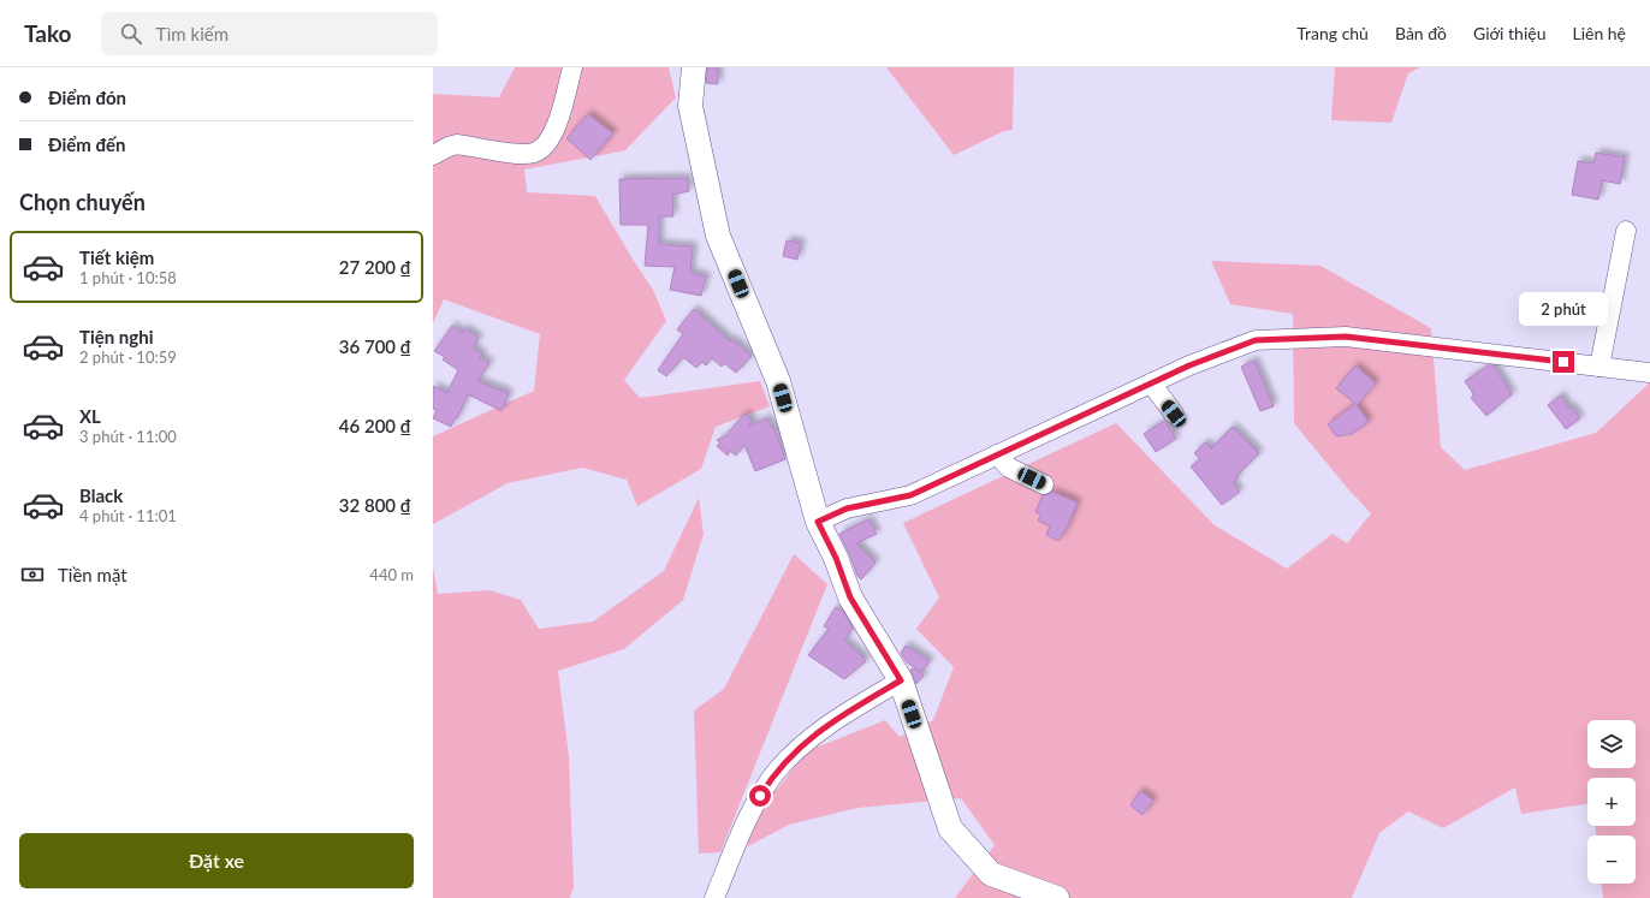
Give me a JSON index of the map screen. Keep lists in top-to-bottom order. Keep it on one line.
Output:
{"page":{"header":"Tako","search":"Tìm kiếm","nav":["Trang chủ","Bản đồ","Giới thiệu","Liên hệ"],"banner":["Điểm đón","Điểm đến"],"heading":"Chọn chuyến","list":[{"name":"Tiết kiệm","note":"1 phút · 10:58","value":"27 200 ₫"},{"name":"Tiện nghi","note":"2 phút · 10:59","value":"36 700 ₫"},{"name":"XL","note":"3 phút · 11:00","value":"46 200 ₫"},{"name":"Black","note":"4 phút · 11:01","value":"32 800 ₫"}],"bubble":"2 phút","pay":["Tiền mặt","440 m"],"map_buttons":["+","−"],"buttons":"Đặt xe"}}
